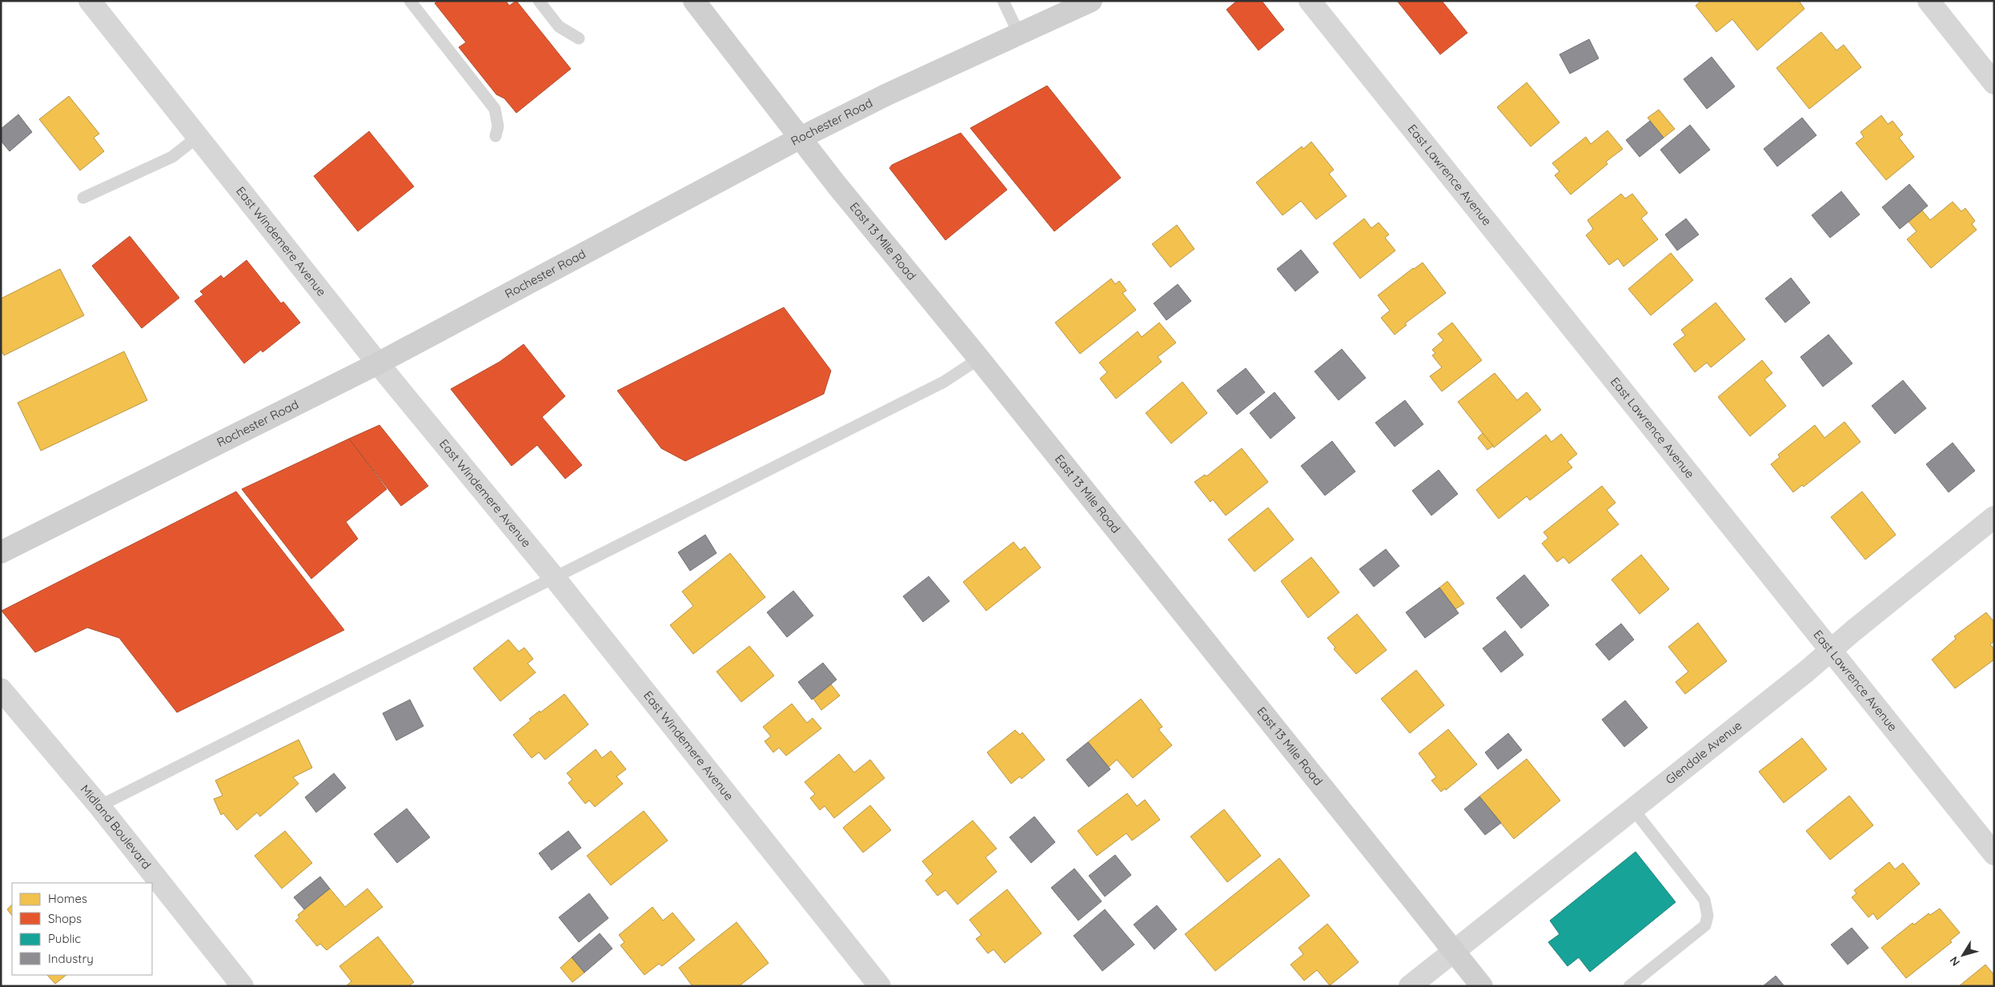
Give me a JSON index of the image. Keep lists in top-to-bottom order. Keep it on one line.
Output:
{"streets":{"main road":["Rochester Road","East 13 Mile Road"],"street":["East Lawrence Avenue","East Windemere Avenue","Glendale Avenue","Midland Boulevard"]},"crossings":[["Rochester Road","East Windemere Avenue"],["Rochester Road","East 13 Mile Road"],["East Lawrence Avenue","Glendale Avenue"],["East 13 Mile Road","Glendale Avenue"]],"legend":["Homes","Shops","Public","Industry"],"north":"bottom left"}
